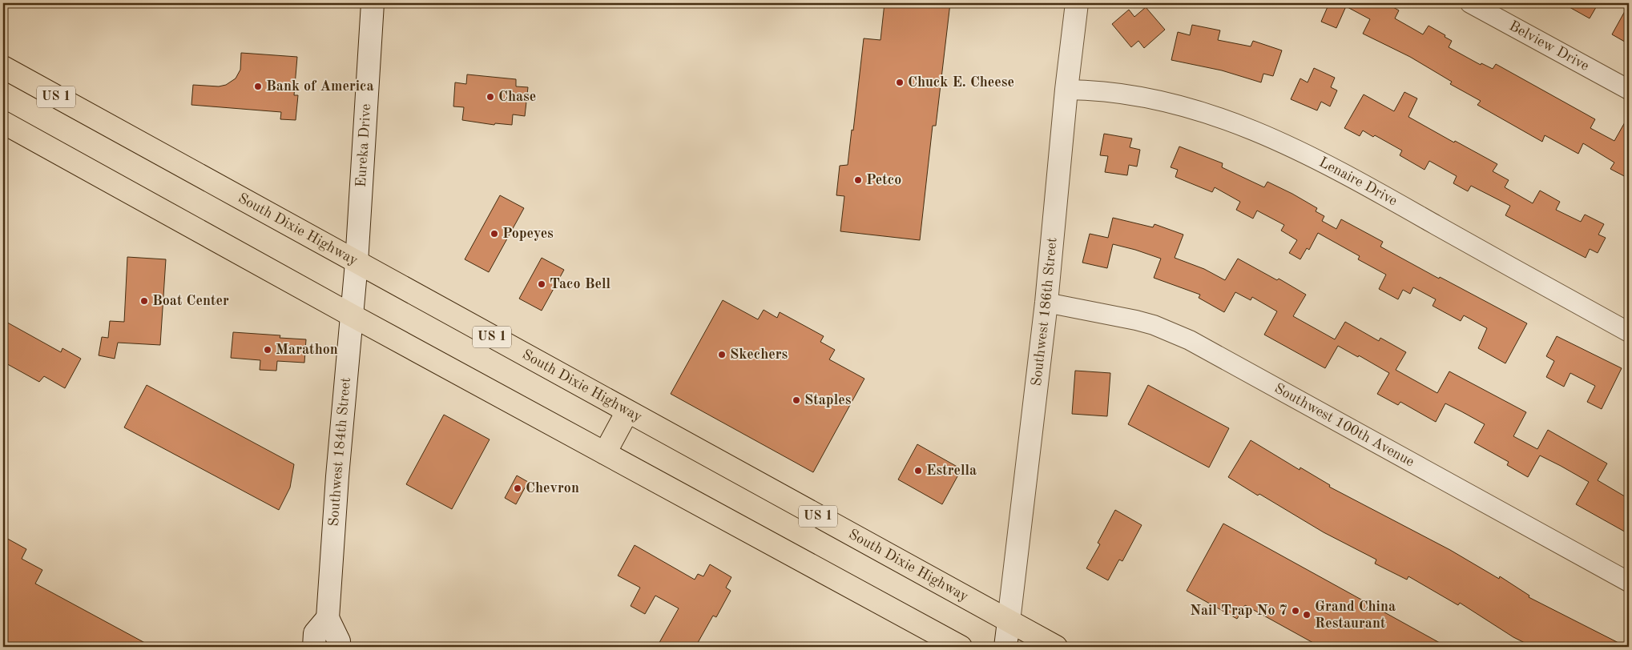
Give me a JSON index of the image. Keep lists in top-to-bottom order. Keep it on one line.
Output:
{"streets":{"highway":["US 1","South Dixie Highway"],"main road":["Eureka Drive","Southwest 186th Street","Southwest 184th Street"],"street":["Belview Drive","Lenaire Drive","Southwest 100th Avenue"]},"crossings":[["Eureka Drive","South Dixie Highway"],["Eureka Drive","Southwest 184th Street"],["Lenaire Drive","Southwest 186th Street"],["South Dixie Highway","Southwest 186th Street"],["South Dixie Highway","Southwest 184th Street"],["Southwest 186th Street","Southwest 100th Avenue"]],"places":["Chuck E. Cheese","Bank of America","Chase","Petco","Popeyes","Taco Bell","Boat Center","Marathon","Skechers","Staples","Estrella","Chevron","Nail Trap No 7","Grand China Restaurant"]}
